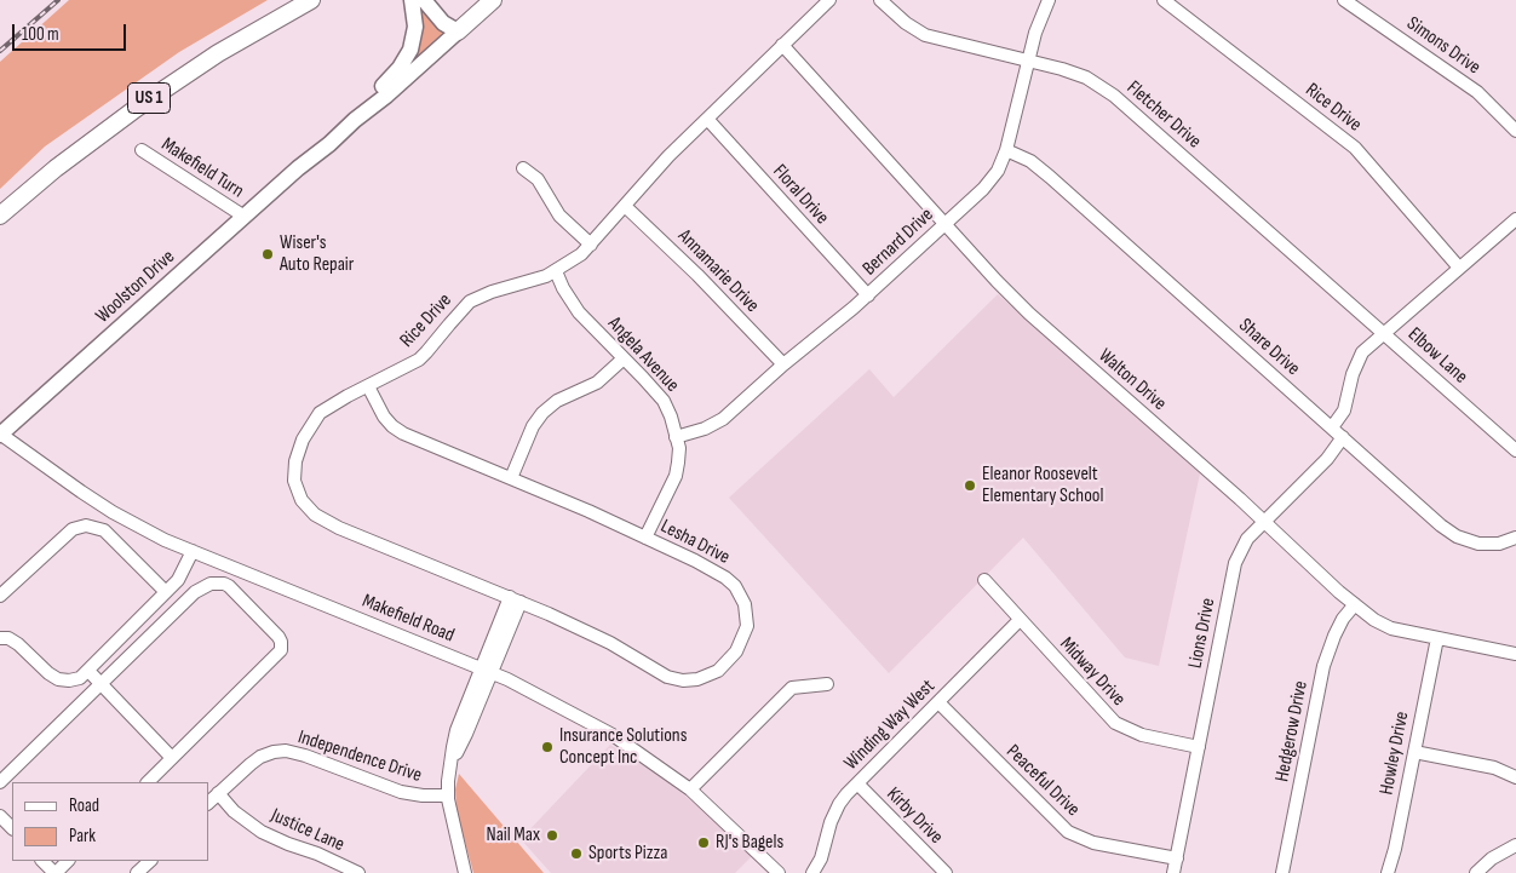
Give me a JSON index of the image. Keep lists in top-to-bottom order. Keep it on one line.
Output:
{"streets":{"highway":["US 1"],"main road":["Woolston Drive"],"street":["Simons Drive","Rice Drive","Fletcher Drive","Makefield Turn","Floral Drive","Bernard Drive","Annamarie Drive","Share Drive","Angela Avenue","Elbow Lane","Walton Drive","Lesha Drive","Makefield Road","Lions Drive","Midway Drive","Winding Way West","Hedgerow Drive","Howley Drive","Independence Drive","Peaceful Drive","Kirby Drive","Justice Lane"]},"crossings":[["Rice Drive","Floral Drive"],["Rice Drive","Annamarie Drive"],["Rice Drive","Angela Avenue"],["Rice Drive","Elbow Lane"],["Rice Drive","Walton Drive"],["Rice Drive","Lesha Drive"],["Fletcher Drive","Bernard Drive"],["Fletcher Drive","Elbow Lane"],["Makefield Turn","Woolston Drive"],["Floral Drive","Bernard Drive"],["Bernard Drive","Annamarie Drive"],["Bernard Drive","Share Drive"],["Bernard Drive","Angela Avenue"],["Bernard Drive","Walton Drive"],["Woolston Drive","Makefield Road"],["Share Drive","Lions Drive"],["Angela Avenue","Lesha Drive"],["Walton Drive","Lions Drive"],["Walton Drive","Hedgerow Drive"],["Walton Drive","Howley Drive"],["Lions Drive","Midway Drive"],["Lions Drive","Peaceful Drive"],["Midway Drive","Winding Way West"],["Winding Way West","Peaceful Drive"],["Winding Way West","Kirby Drive"],["Independence Drive","Justice Lane"]],"places":["Wiser's Auto Repair","Eleanor Roosevelt Elementary School","Insurance Solutions Concept Inc","Nail Max","RJ's Bagels","Sports Pizza"],"legend":["Road","Park"],"scale_bar":"100 m"}
